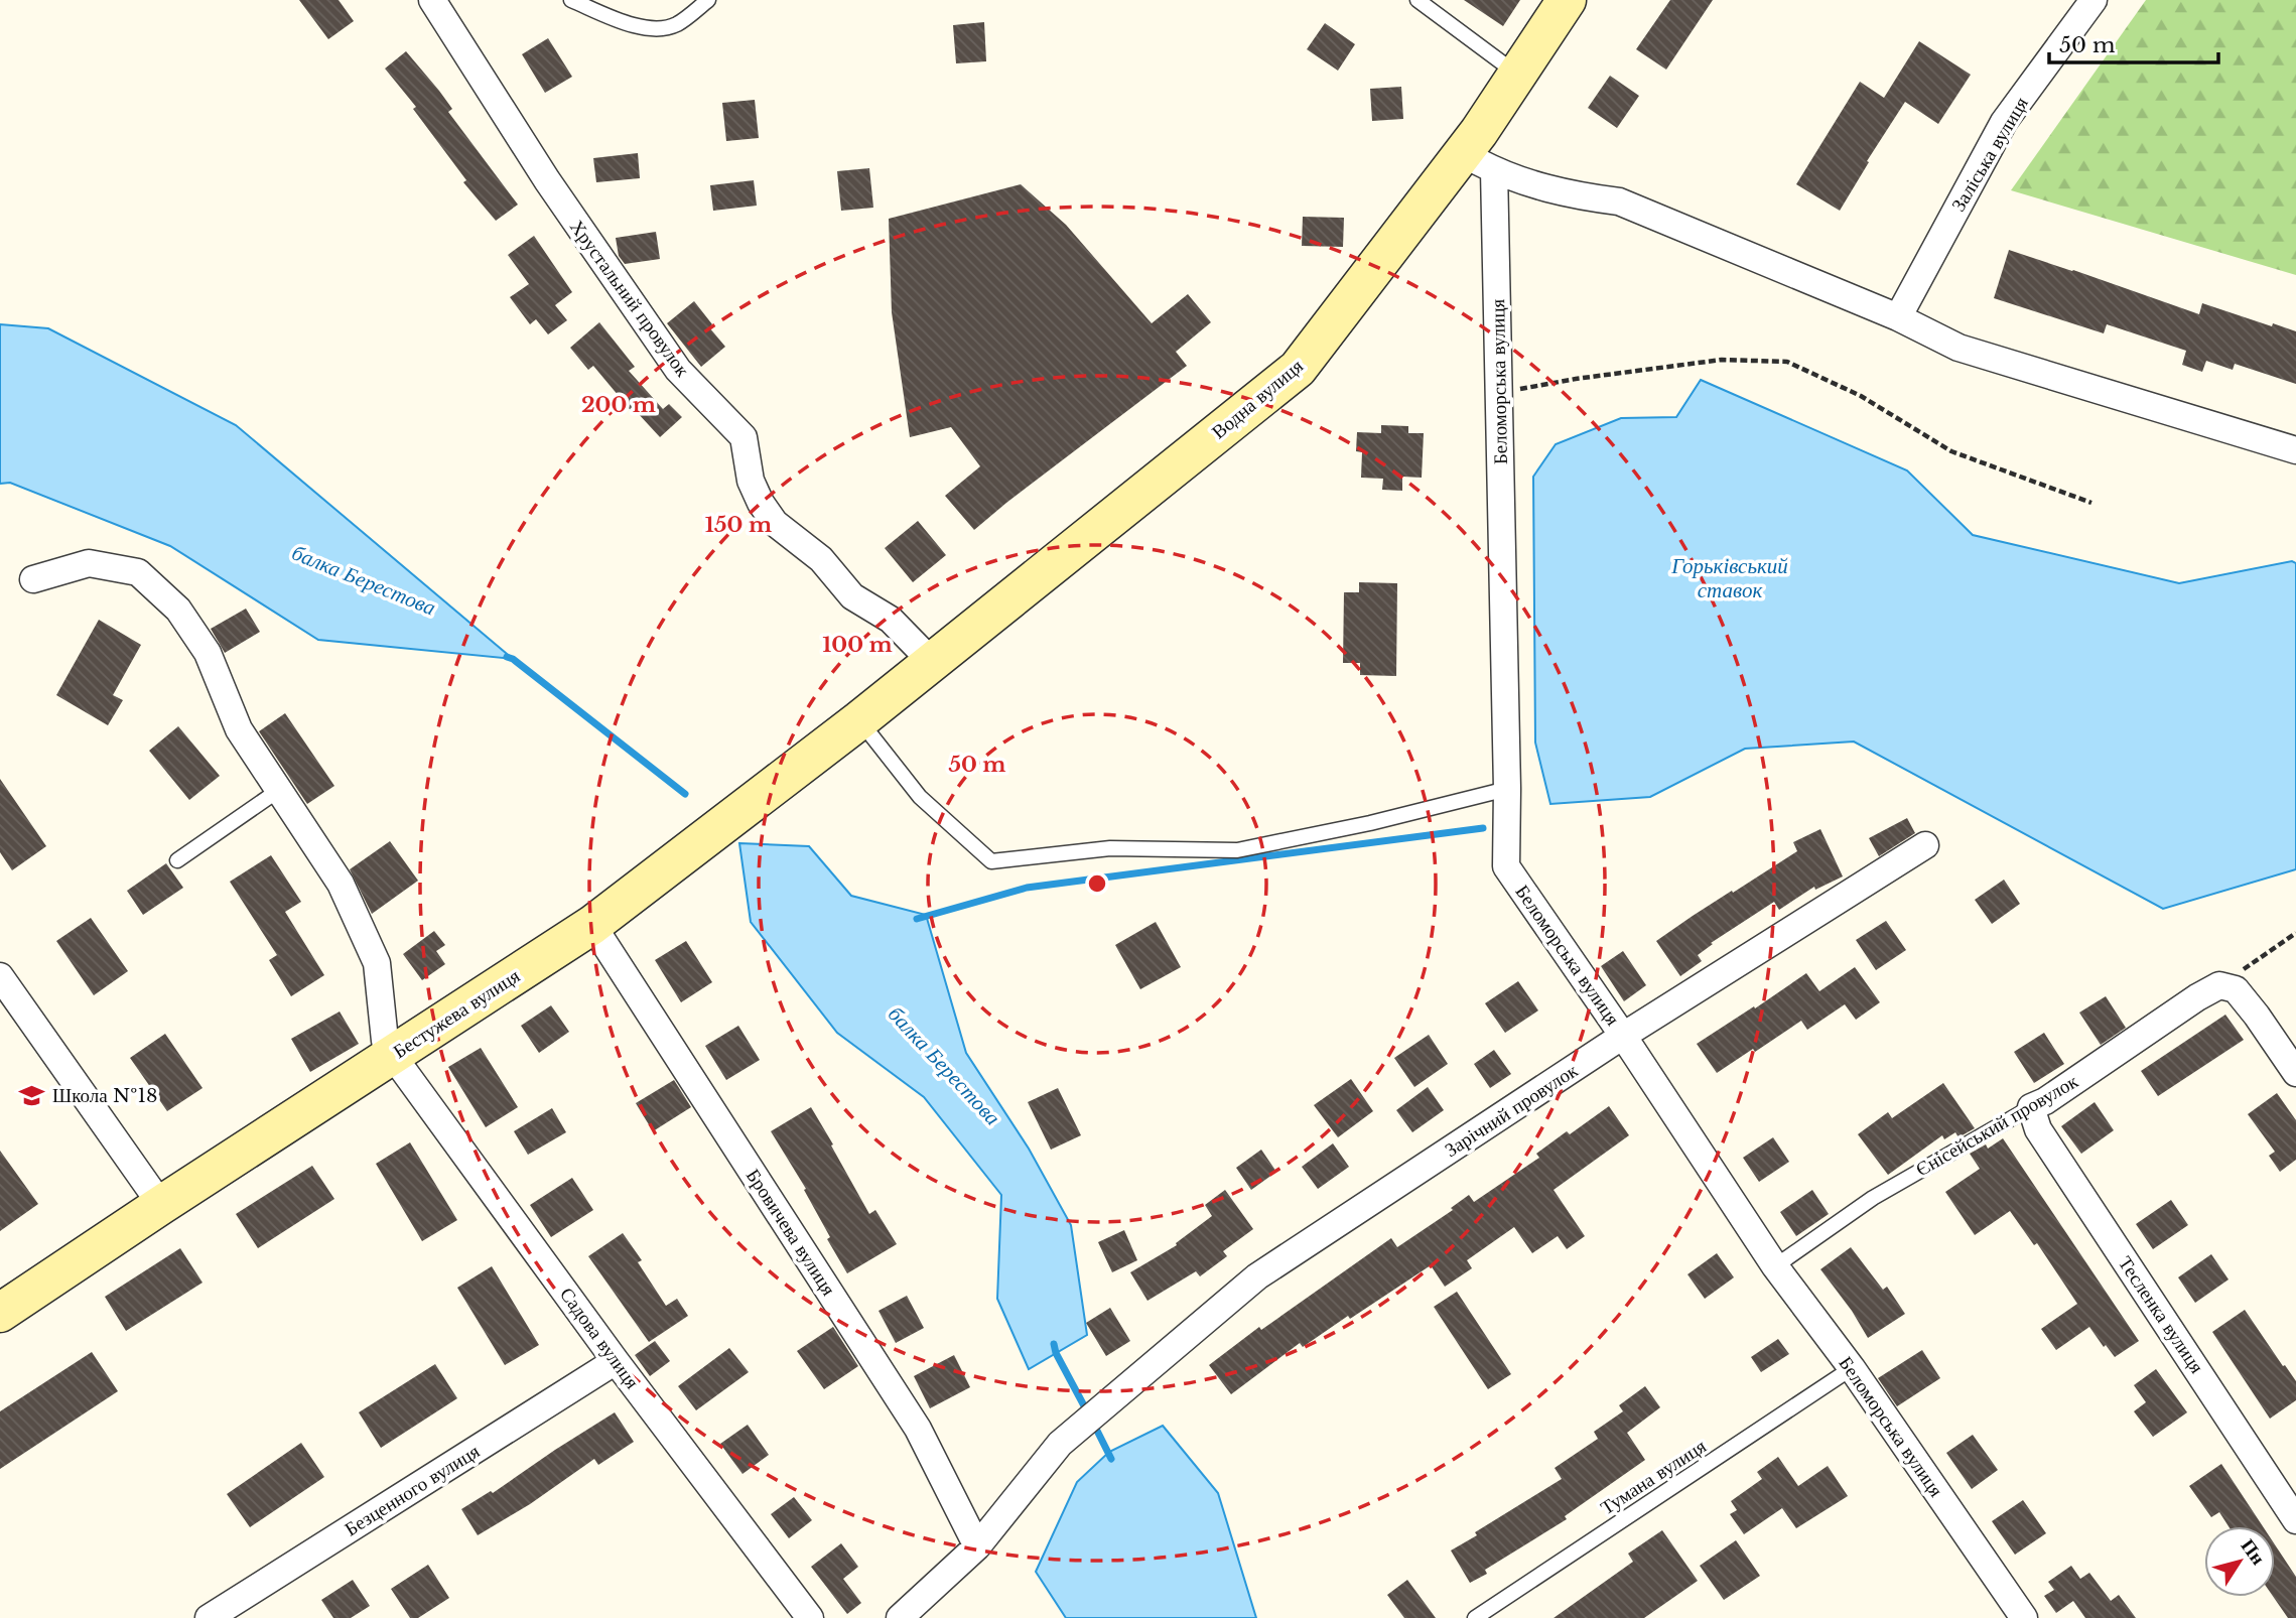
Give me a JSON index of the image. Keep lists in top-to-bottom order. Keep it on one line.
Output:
{"streets":{"street":["Заліська вулиця","Хрустальний провулок","Беломорська вулиця","Водна вулиця","Бестужева вулиця","Зарічний провулок","Єнісейський провулок","Бровичева вулиця","Тесленка вулиця","Садова вулиця","Безценного вулиця"],"lane":["Тумана вулиця"]},"crossings":[["Хрустальний провулок","Водна вулиця"],["Беломорська вулиця","Водна вулиця"],["Беломорська вулиця","Зарічний провулок"],["Беломорська вулиця","Єнісейський провулок"],["Беломорська вулиця","Тумана вулиця"],["Водна вулиця","Бестужева вулиця"],["Бестужева вулиця","Бровичева вулиця"],["Бестужева вулиця","Садова вулиця"],["Зарічний провулок","Бровичева вулиця"],["Єнісейський провулок","Тесленка вулиця"],["Садова вулиця","Безценного вулиця"]],"water":["Горьківський ставок","балка Берестова"],"places":{"school or university":["Школа №18"]},"scale_bar":"50 m","north":"top right","rings":["200 m","150 m","100 m","50 m"]}
